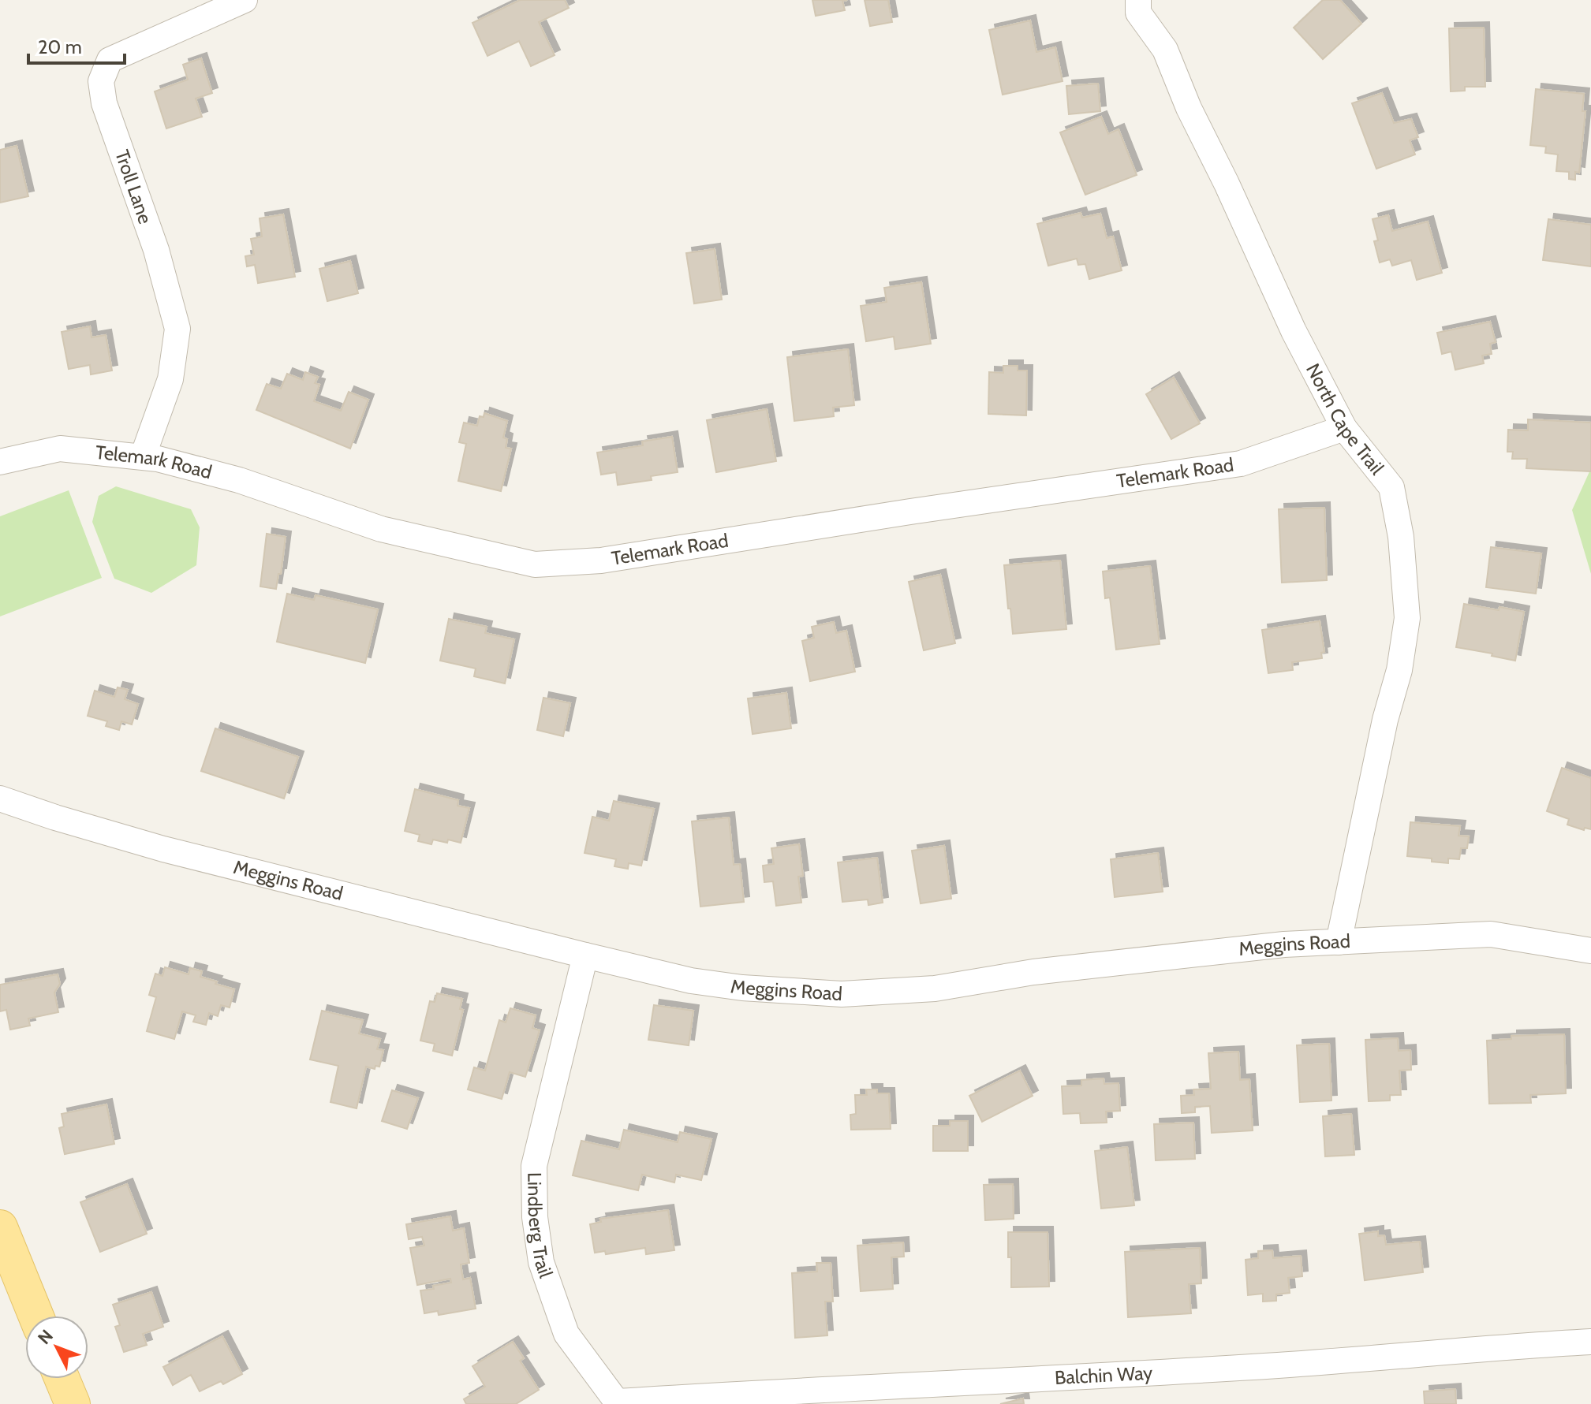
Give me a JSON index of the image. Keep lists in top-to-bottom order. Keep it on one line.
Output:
{"streets":{"street":["Troll Lane","North Cape Trail","Telemark Road","Meggins Road","Lindberg Trail","Balchin Way"]},"crossings":[["Troll Lane","Telemark Road"],["North Cape Trail","Telemark Road"],["North Cape Trail","Meggins Road"],["Meggins Road","Lindberg Trail"],["Lindberg Trail","Balchin Way"]],"scale_bar":"20 m","north":"top left"}
